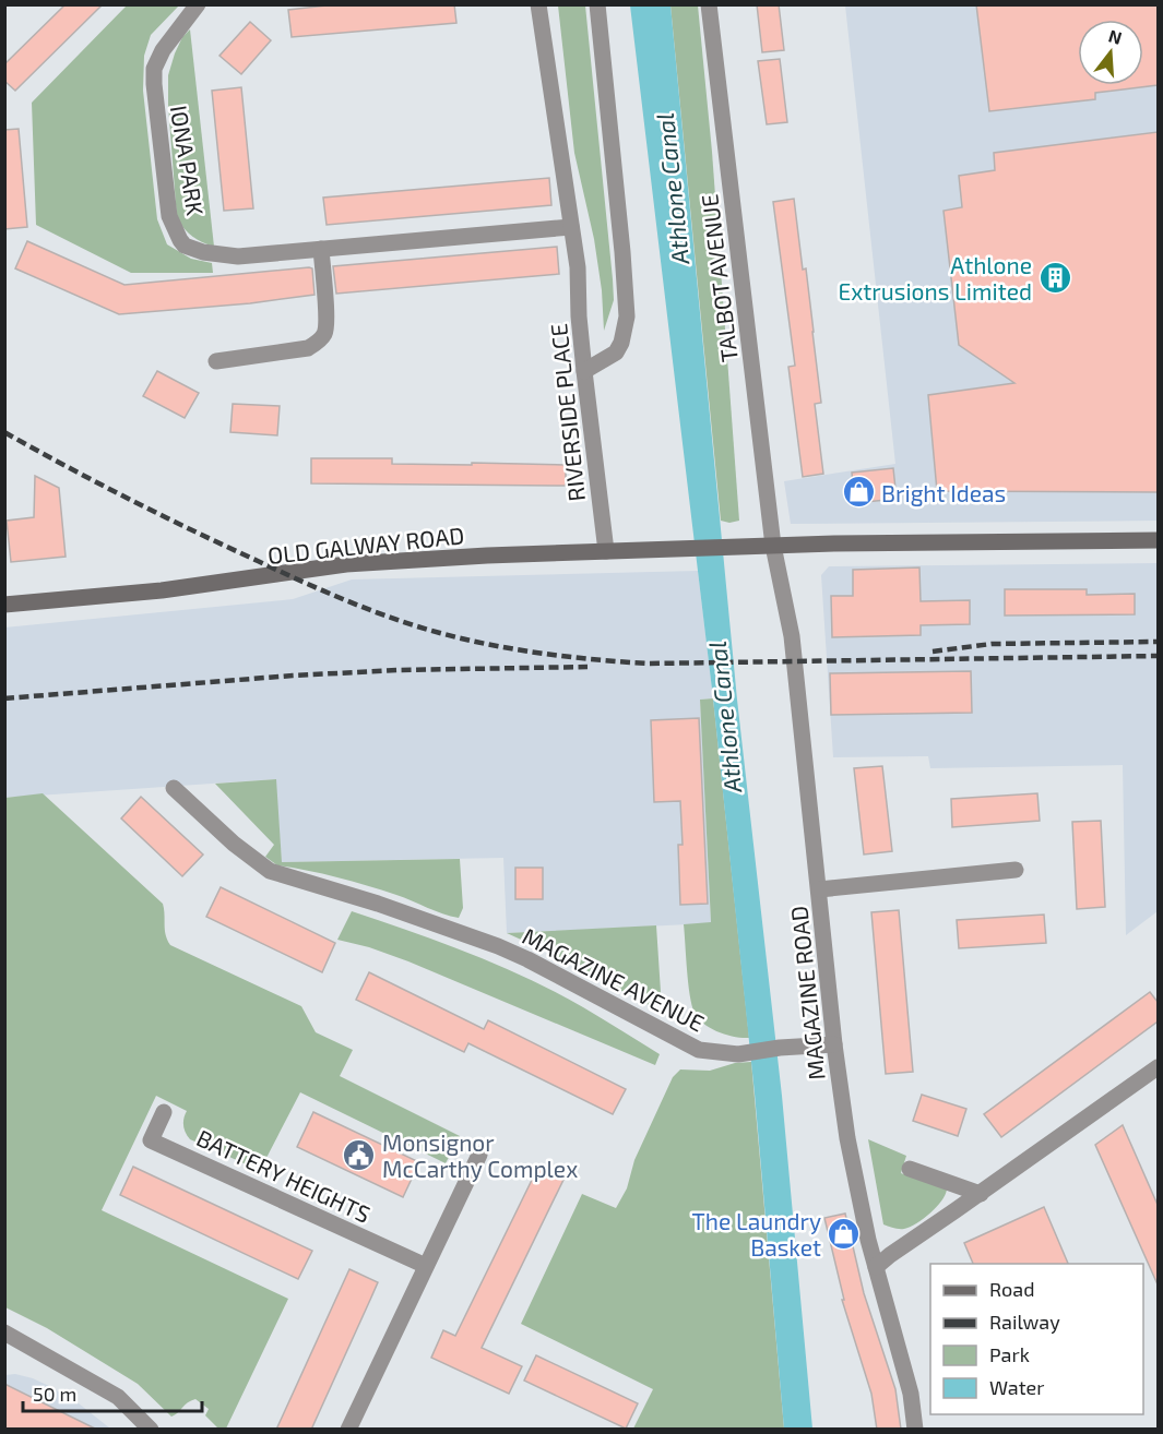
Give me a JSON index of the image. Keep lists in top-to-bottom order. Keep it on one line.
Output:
{"streets":{"main road":["OLD GALWAY ROAD"],"street":["IONA PARK","TALBOT AVENUE","RIVERSIDE PLACE","MAGAZINE AVENUE","MAGAZINE ROAD","BATTERY HEIGHTS"]},"crossings":[["IONA PARK","RIVERSIDE PLACE"],["TALBOT AVENUE","OLD GALWAY ROAD"],["TALBOT AVENUE","MAGAZINE ROAD"],["RIVERSIDE PLACE","OLD GALWAY ROAD"],["OLD GALWAY ROAD","MAGAZINE ROAD"],["MAGAZINE AVENUE","MAGAZINE ROAD"]],"water":["Athlone Canal"],"places":{"building":["Athlone Extrusions Limited"],"shop":["Bright Ideas","The Laundry Basket"],"public building":["Monsignor McCarthy Complex"]},"legend":["Road","Railway","Park","Water"],"scale_bar":"50 m","north":"top"}
